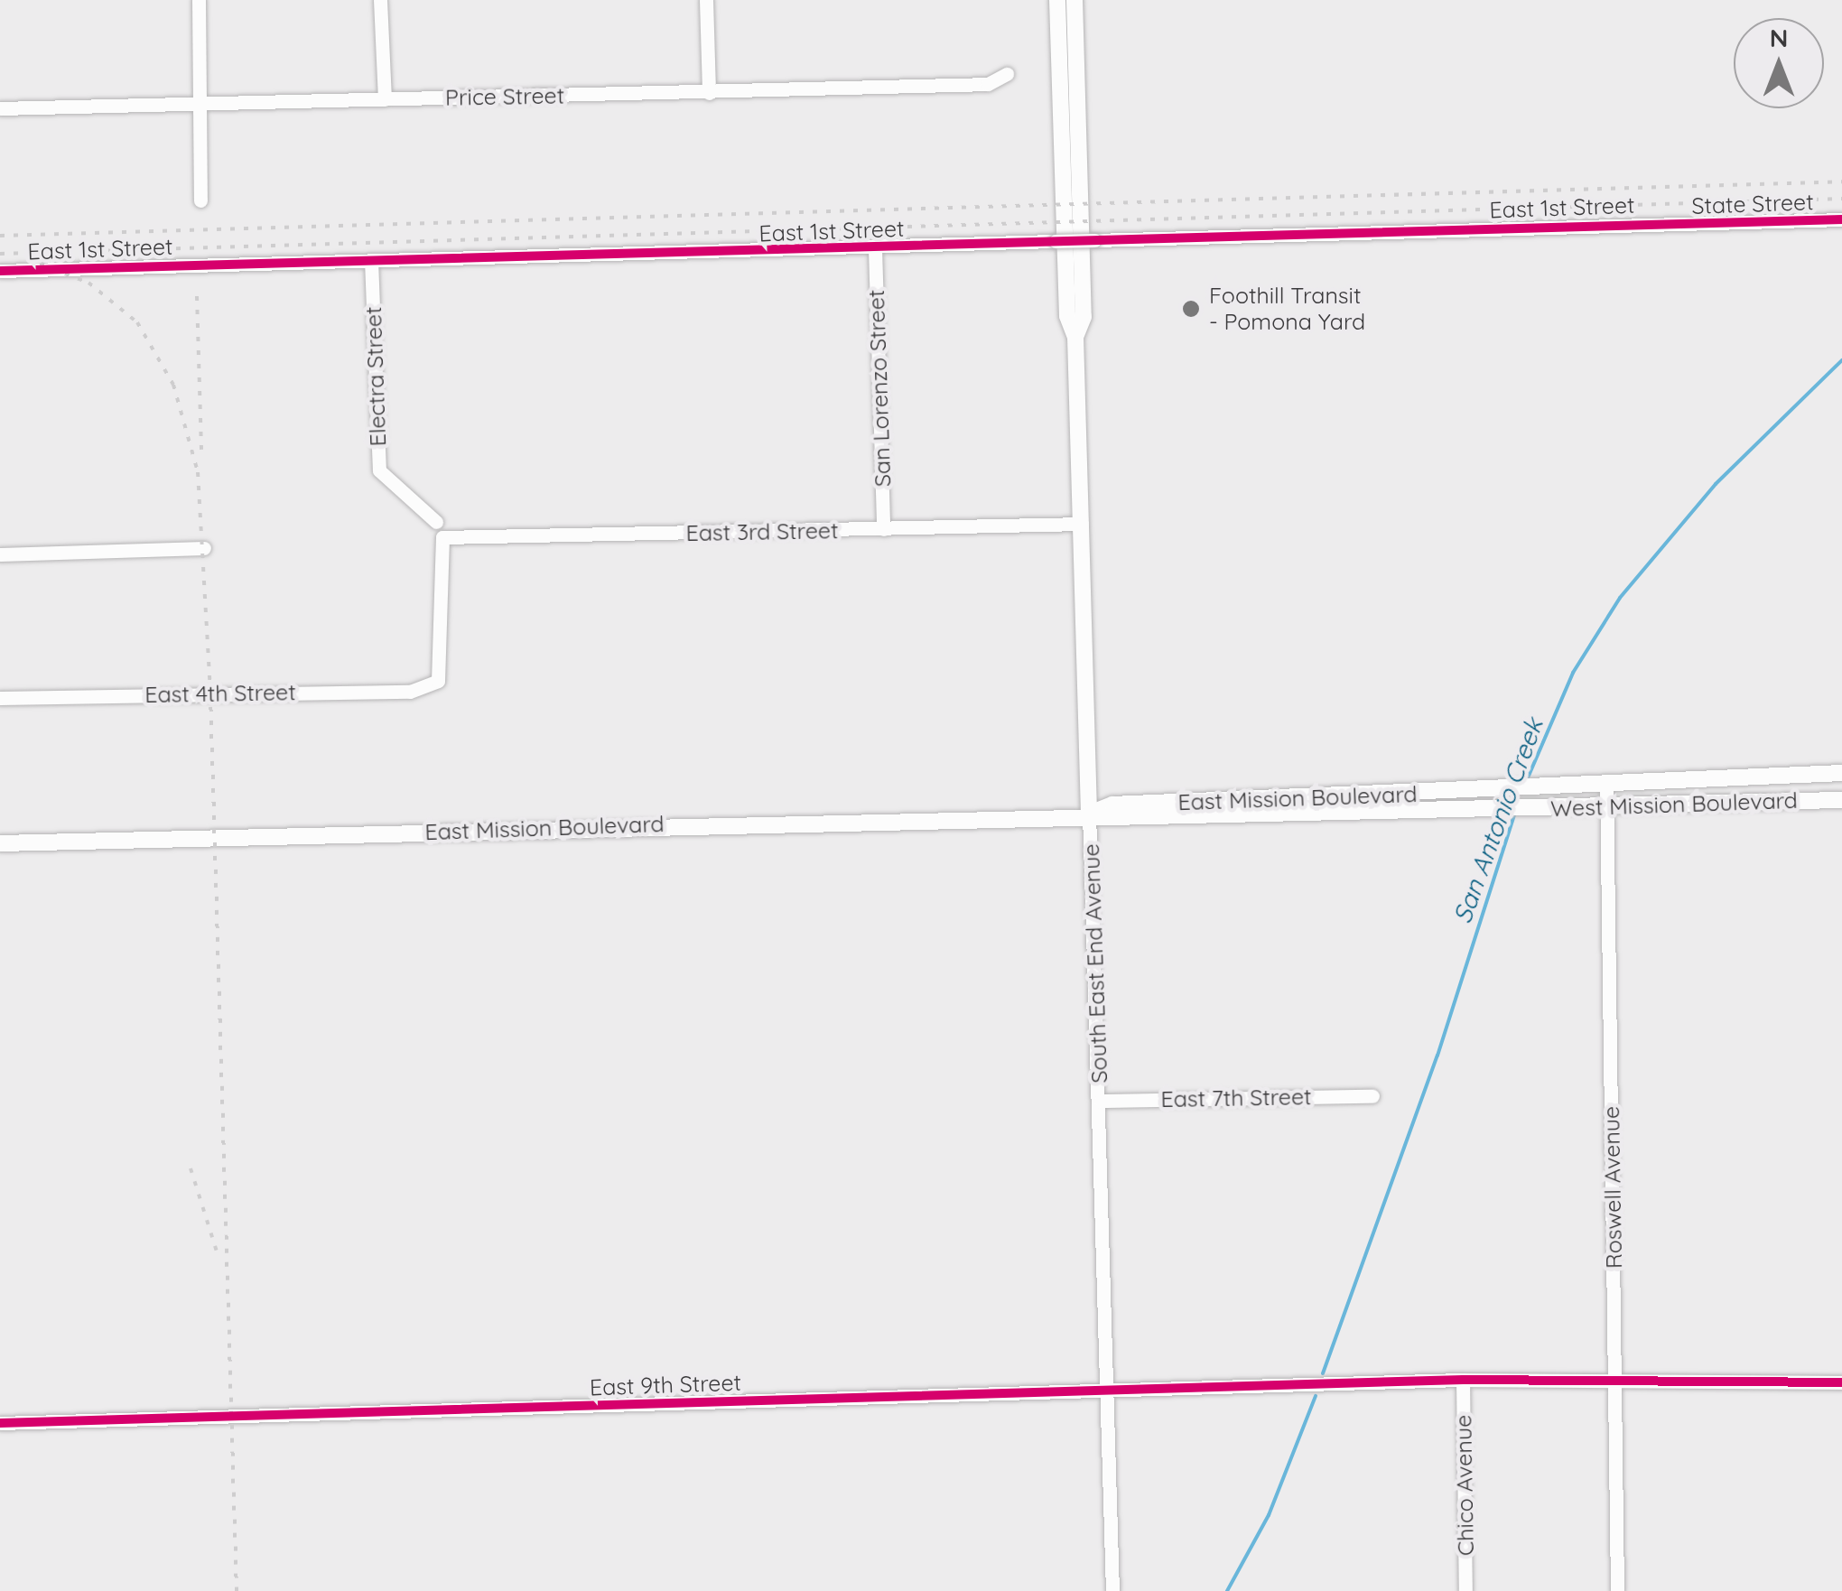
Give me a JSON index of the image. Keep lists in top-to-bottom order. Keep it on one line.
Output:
{"streets":{"main road":["East Mission Boulevard","West Mission Boulevard","South East End Avenue"],"street":["Price Street","State Street","East 1st Street","Electra Street","San Lorenzo Street","East 3rd Street","East 4th Street","East 7th Street","Roswell Avenue","East 9th Street","Chico Avenue"]},"crossings":[["State Street","East 1st Street"],["East 1st Street","Electra Street"],["East 1st Street","San Lorenzo Street"],["San Lorenzo Street","East 3rd Street"],["East 3rd Street","East 4th Street"],["East 3rd Street","South East End Avenue"],["East Mission Boulevard","West Mission Boulevard"],["East Mission Boulevard","South East End Avenue"],["East Mission Boulevard","Roswell Avenue"],["West Mission Boulevard","Roswell Avenue"],["South East End Avenue","East 7th Street"],["South East End Avenue","East 9th Street"],["Roswell Avenue","East 9th Street"],["East 9th Street","Chico Avenue"]],"water":["San Antonio Creek"],"places":["Foothill Transit - Pomona Yard"],"north":"top"}
